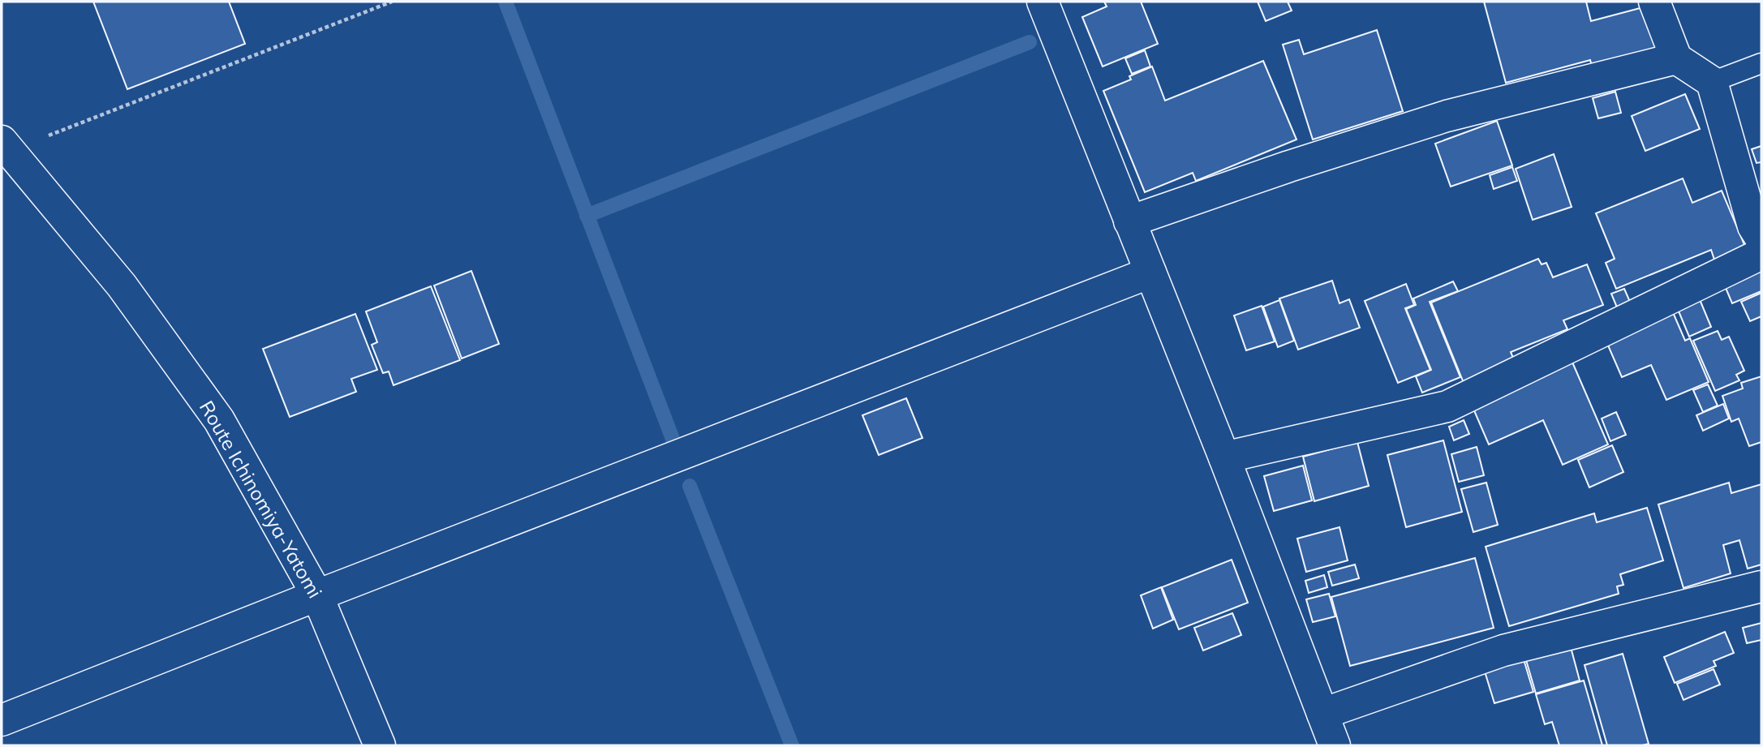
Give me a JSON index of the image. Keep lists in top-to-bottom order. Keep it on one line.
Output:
{"streets":{"street":["Route Ichinomiya-Yatomi"]}}
